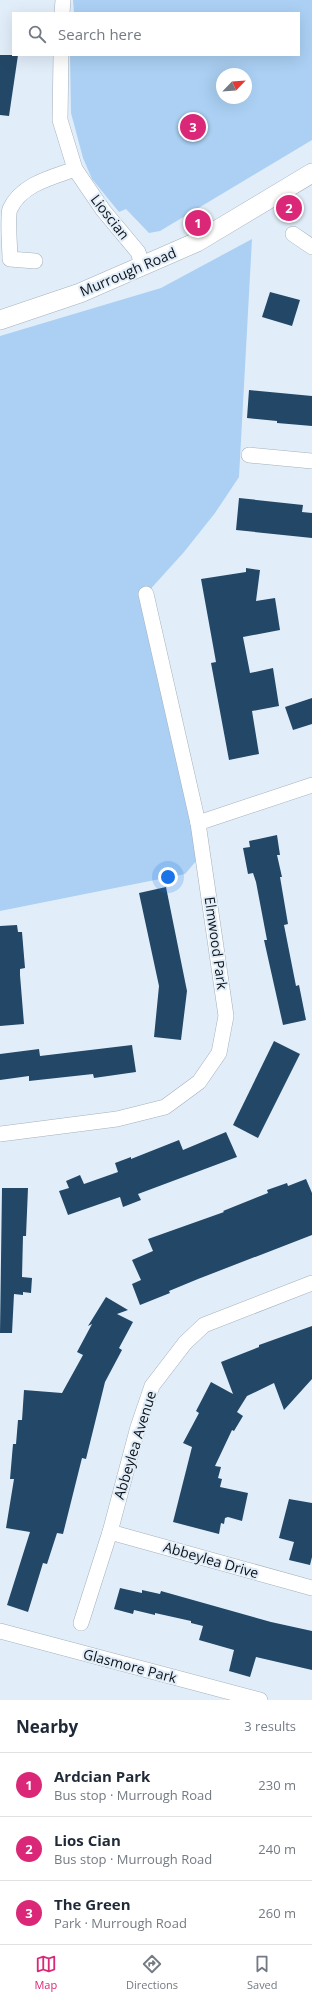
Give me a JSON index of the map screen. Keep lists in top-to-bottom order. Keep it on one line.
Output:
{"streets":{"street":["Lioscian","Murrough Road","Elmwood Park","Abbeylea Avenue","Abbeylea Drive","Glasmore Park"]},"crossings":[["Lioscian","Murrough Road"],["Abbeylea Avenue","Abbeylea Drive"]],"north":"top right","page":{"search":"Search here","pins":["3","2","1"],"heading":["Nearby","3 results"],"list":[{"mark":"1","name":"Ardcian Park","note":"Bus stop · Murrough Road","value":"230 m"},{"mark":"2","name":"Lios Cian","note":"Bus stop · Murrough Road","value":"240 m"},{"mark":"3","name":"The Green","note":"Park · Murrough Road","value":"260 m"}],"nav":["Map","Directions","Saved"]}}
